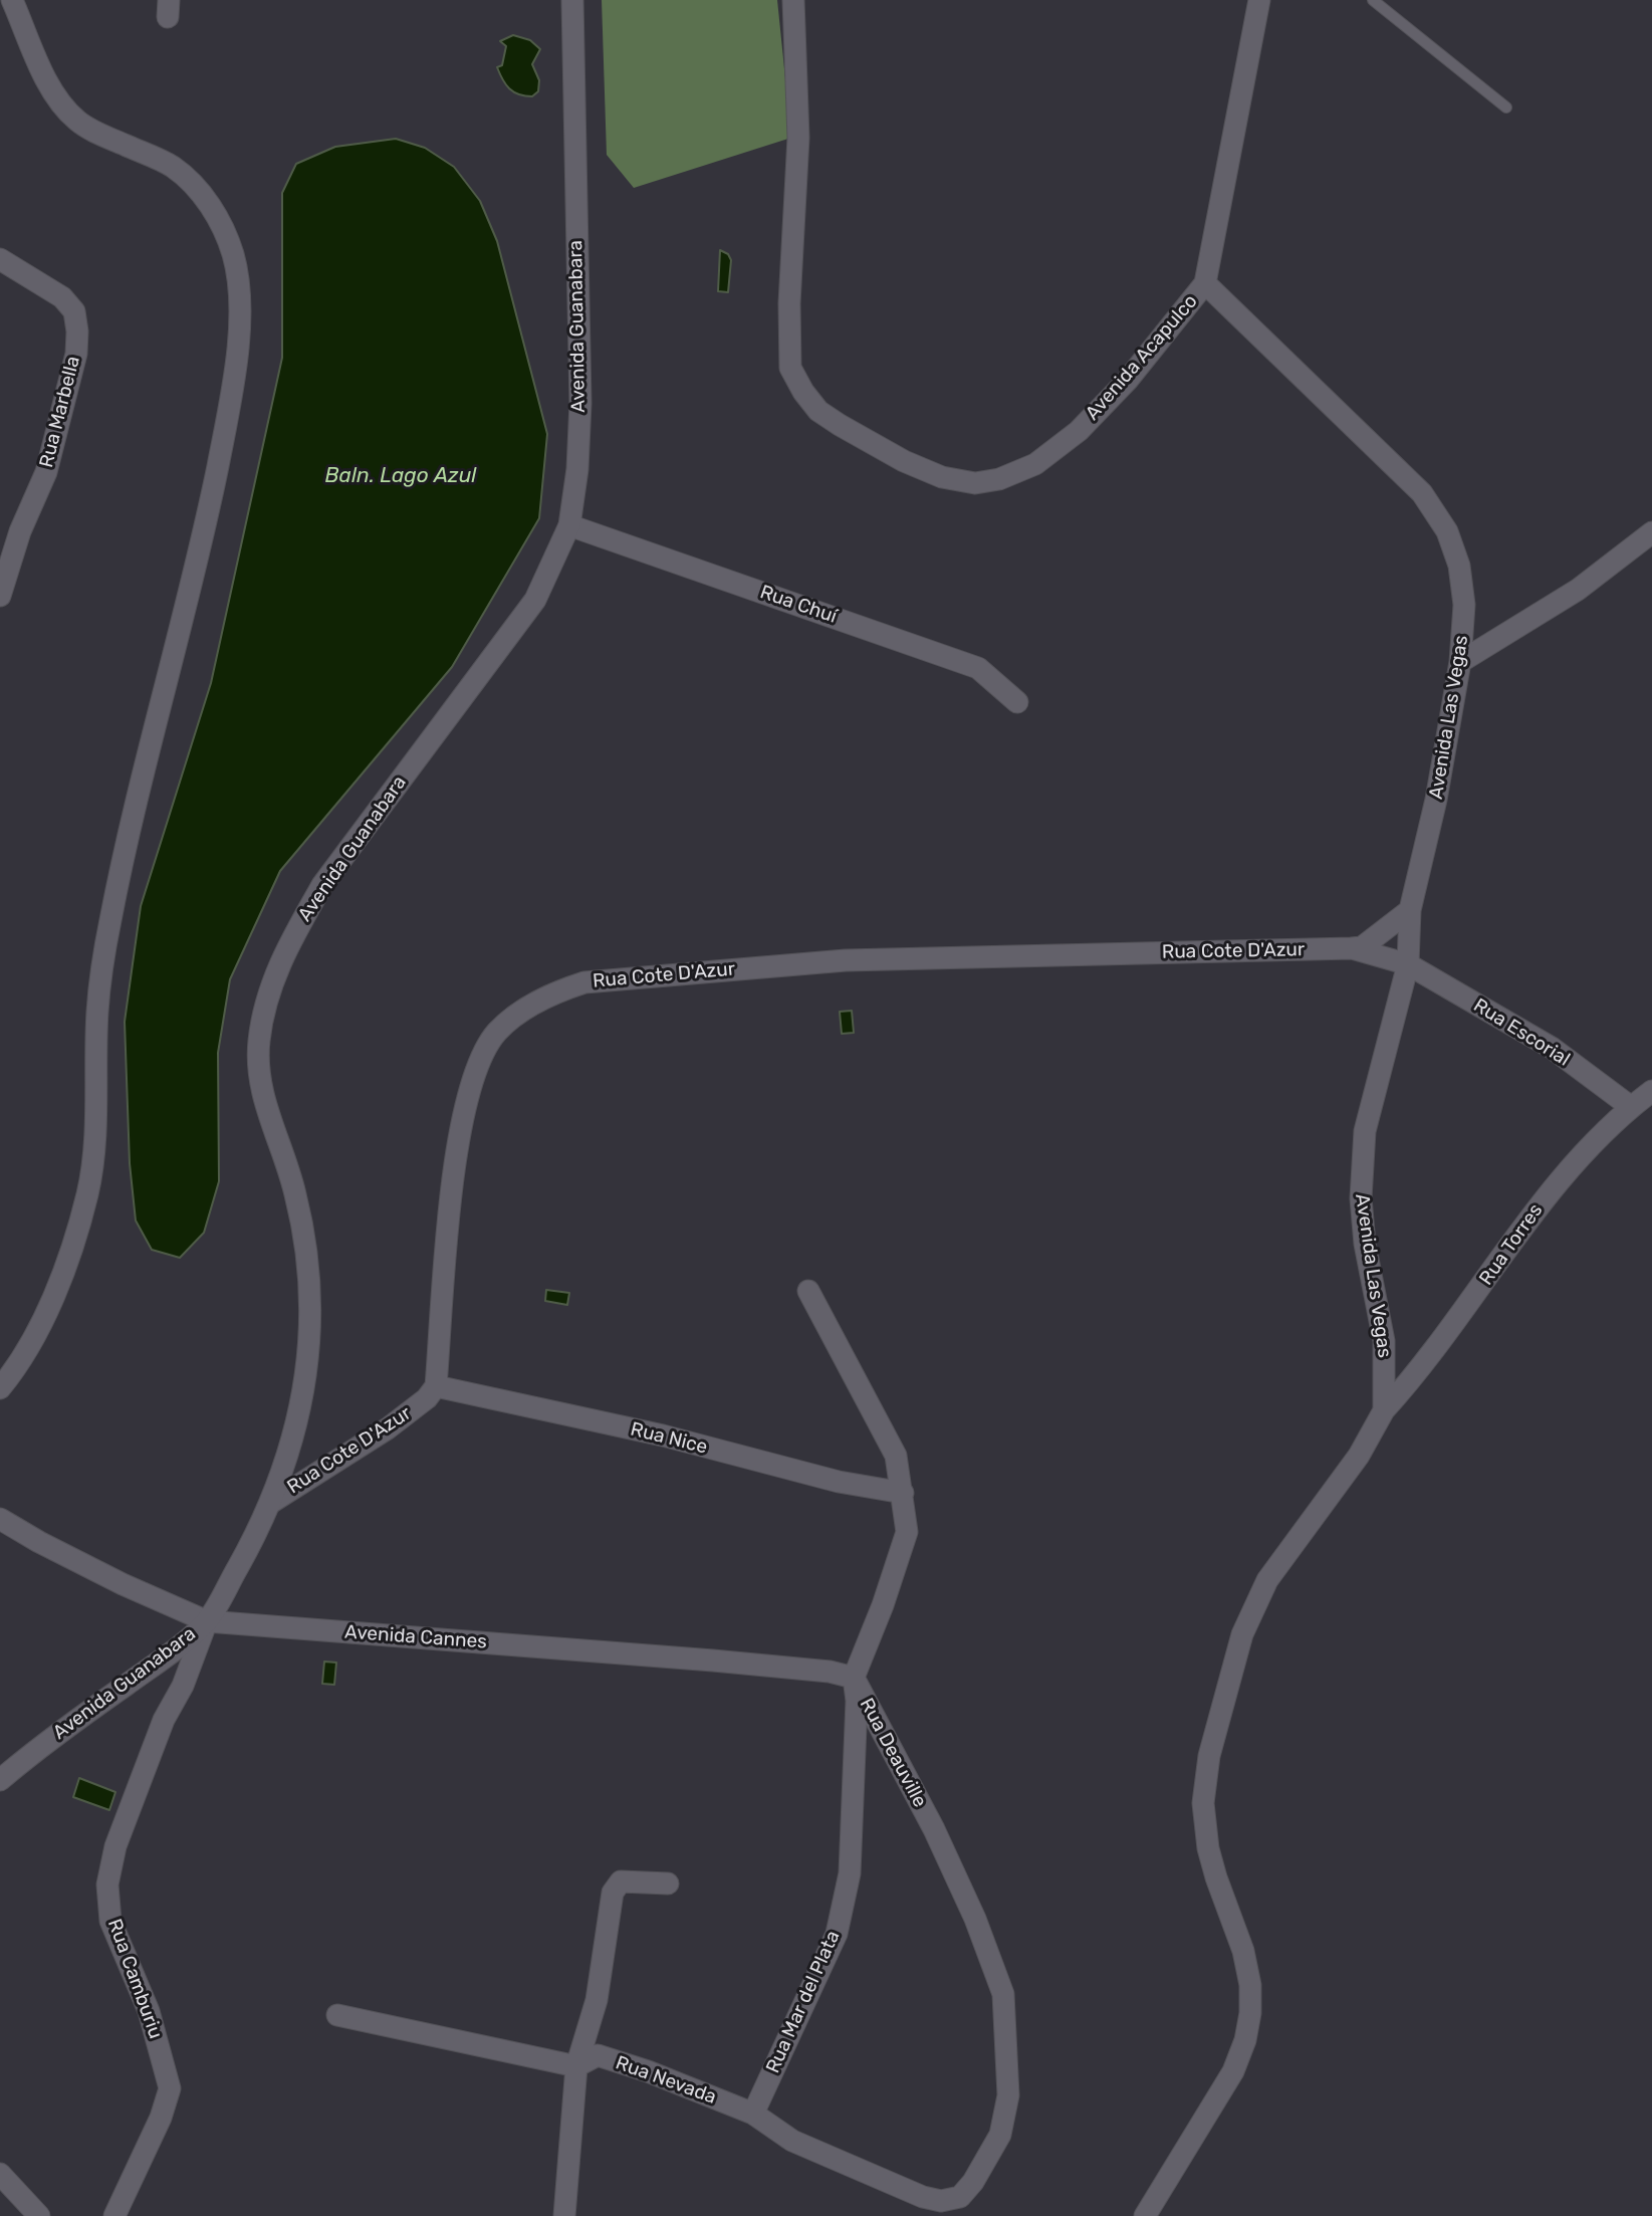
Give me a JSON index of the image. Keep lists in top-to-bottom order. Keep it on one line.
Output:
{"streets":{"street":["Avenida Guanabara","Avenida Acapulco","Rua Marbella","Rua Chuí","Avenida Las Vegas","Rua Cote D'Azur","Rua Escorial","Rua Torres","Rua Nice","Avenida Cannes","Rua Deauville","Rua Camburiu","Rua Mar del Plata","Rua Nevada"]},"crossings":[["Avenida Guanabara","Rua Chuí"],["Avenida Guanabara","Rua Cote D'Azur"],["Avenida Guanabara","Avenida Cannes"],["Avenida Guanabara","Rua Camburiu"],["Avenida Acapulco","Avenida Las Vegas"],["Avenida Las Vegas","Rua Cote D'Azur"],["Avenida Las Vegas","Rua Escorial"],["Avenida Las Vegas","Rua Torres"],["Rua Cote D'Azur","Rua Escorial"],["Rua Cote D'Azur","Rua Nice"],["Rua Escorial","Rua Torres"],["Rua Nice","Rua Deauville"],["Avenida Cannes","Rua Deauville"],["Avenida Cannes","Rua Camburiu"],["Avenida Cannes","Rua Mar del Plata"],["Rua Deauville","Rua Mar del Plata"],["Rua Deauville","Rua Nevada"],["Rua Mar del Plata","Rua Nevada"]],"water":["Baln. Lago Azul"]}
